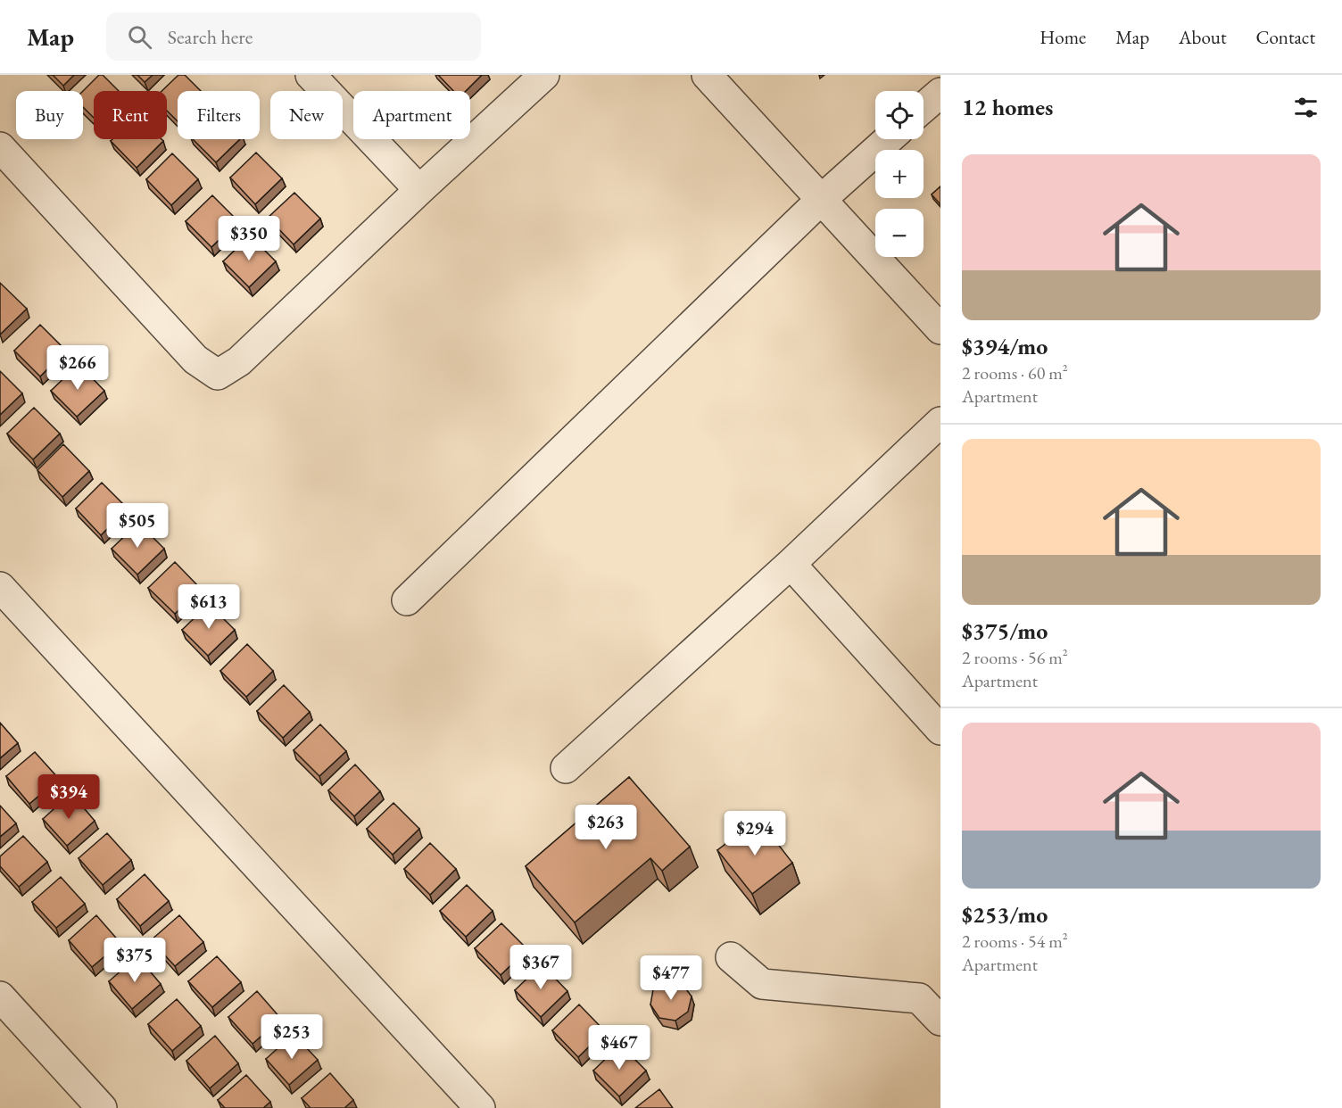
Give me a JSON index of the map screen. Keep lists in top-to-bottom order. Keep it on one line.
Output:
{"page":{"header":"Map","search":"Search here","nav":["Home","Map","About","Contact"],"heading":"12 homes","map_buttons":["+","−"],"chip":["Buy","Rent","Filters","New","Apartment"],"list":[{"name":"$394/mo","note":"2 rooms · 60 m² · Apartment"},{"name":"$375/mo","note":"2 rooms · 56 m² · Apartment"},{"name":"$253/mo","note":"2 rooms · 54 m² · Apartment"}],"price":["$350","$266","$505","$613","$394","$263","$294","$375","$367","$477","$253","$467"]}}
